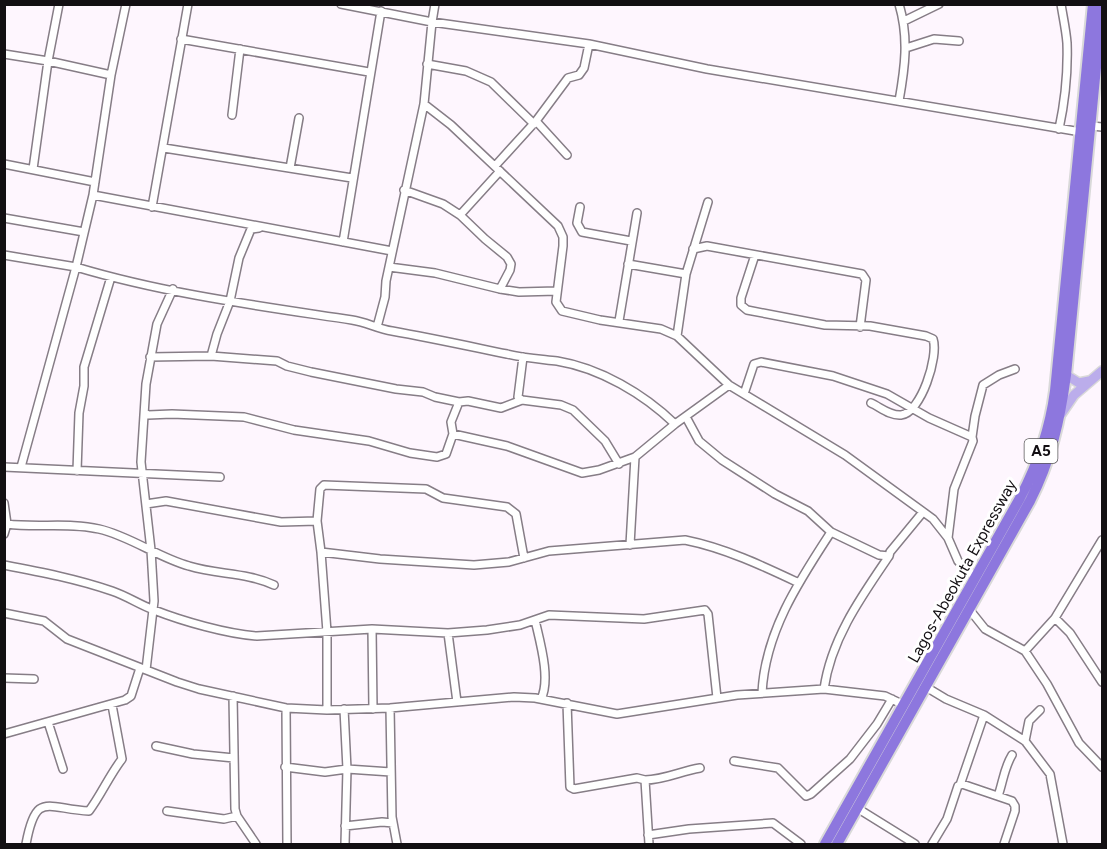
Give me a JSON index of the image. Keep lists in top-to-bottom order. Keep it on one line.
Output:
{"streets":{"highway":["A5","Lagos-Abeokuta Expressway"]}}
